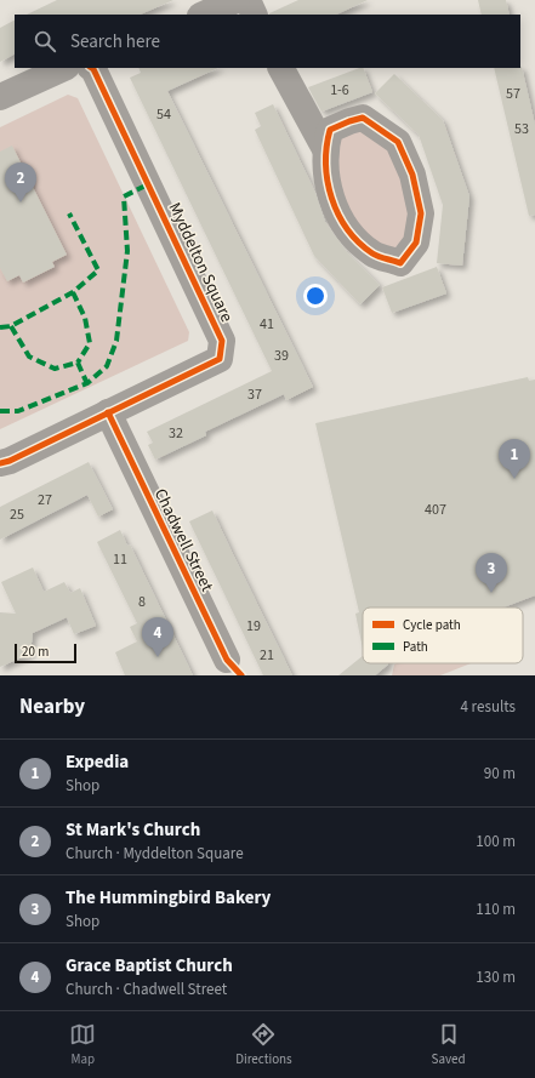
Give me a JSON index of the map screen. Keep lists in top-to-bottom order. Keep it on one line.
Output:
{"streets":{"street":["Myddelton Square","Chadwell Street"]},"crossings":[["Myddelton Square","Chadwell Street"]],"house_numbers":["1-6","57","54","53","41","39","37","32","27","407","25","11","8","19","21"],"legend":["Cycle path","Path"],"scale_bar":"20 m","page":{"search":"Search here","pins":["2","1","3","4"],"scale":"20 m","heading":["Nearby","4 results"],"list":[{"mark":"1","name":"Expedia","note":"Shop","value":"90 m"},{"mark":"2","name":"St Mark's Church","note":"Church · Myddelton Square","value":"100 m"},{"mark":"3","name":"The Hummingbird Bakery","note":"Shop","value":"110 m"},{"mark":"4","name":"Grace Baptist Church","note":"Church · Chadwell Street","value":"130 m"}],"nav":["Map","Directions","Saved"]}}
